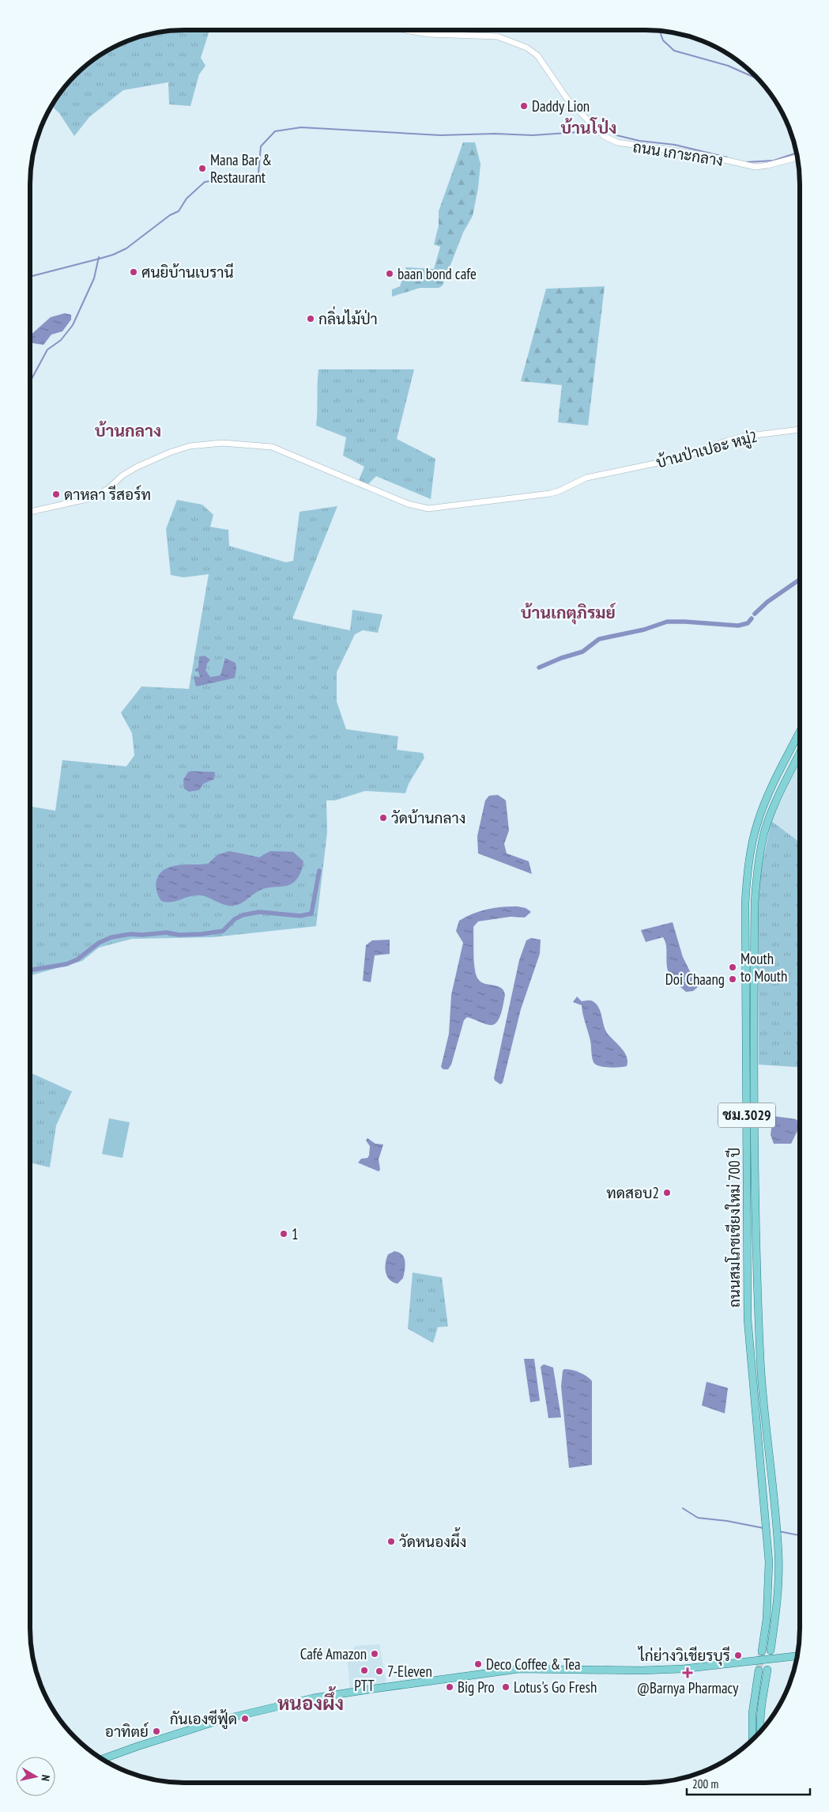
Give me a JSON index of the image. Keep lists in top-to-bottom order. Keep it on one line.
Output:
{"streets":{"main road":["ชม.3029","ถนนสมโภชเชียงใหม่ 700 ปี"],"street":["ถนน เกาะกลาง","บ้านป่าเปอะ หมู่2"]},"districts":["บ้านโป่ง","บ้านกลาง","บ้านเกตุภิรมย์","หนองผึ้ง"],"places":{"other":["Daddy Lion","Mana Bar & Restaurant","ศนยิบ้านเบรานี","baan bond cafe","กลิ่นไม้ป่า","ดาหลา รีสอร์ท","วัดบ้านกลาง","Mouth to Mouth","Doi Chaang","ทดสอบ2","1","วัดหนองผึ้ง","Café Amazon","ไก่ย่างวิเชียรบุรี","Deco Coffee & Tea","PTT","7-Eleven","Big Pro","Lotus's Go Fresh","กันเองซีฟู้ด","อาทิตย์"],"health":["@Barnya Pharmacy"]},"scale_bar":"200 m","north":"right"}
